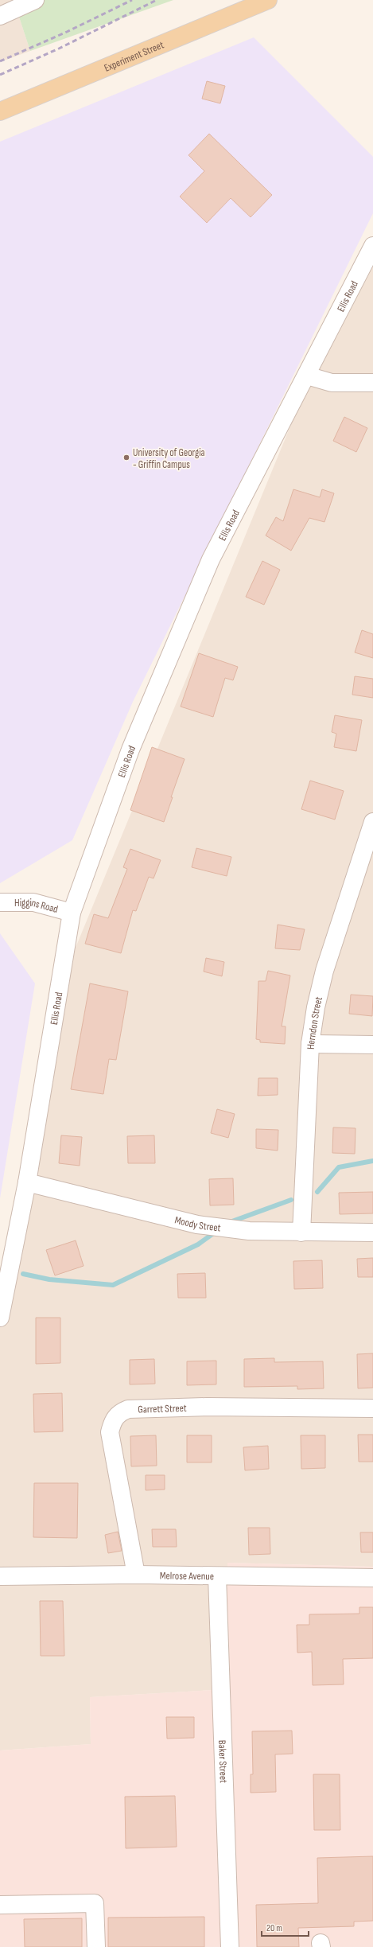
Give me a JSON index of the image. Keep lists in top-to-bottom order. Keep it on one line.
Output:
{"streets":{"main road":["Experiment Street"],"street":["Ellis Road","Higgins Road","Herndon Street","Moody Street","Garrett Street","Melrose Avenue","Baker Street"]},"crossings":[["Ellis Road","Higgins Road"],["Ellis Road","Moody Street"],["Herndon Street","Moody Street"],["Garrett Street","Melrose Avenue"],["Melrose Avenue","Baker Street"]],"places":["University of Georgia - Griffin Campus"],"scale_bar":"20 m"}
